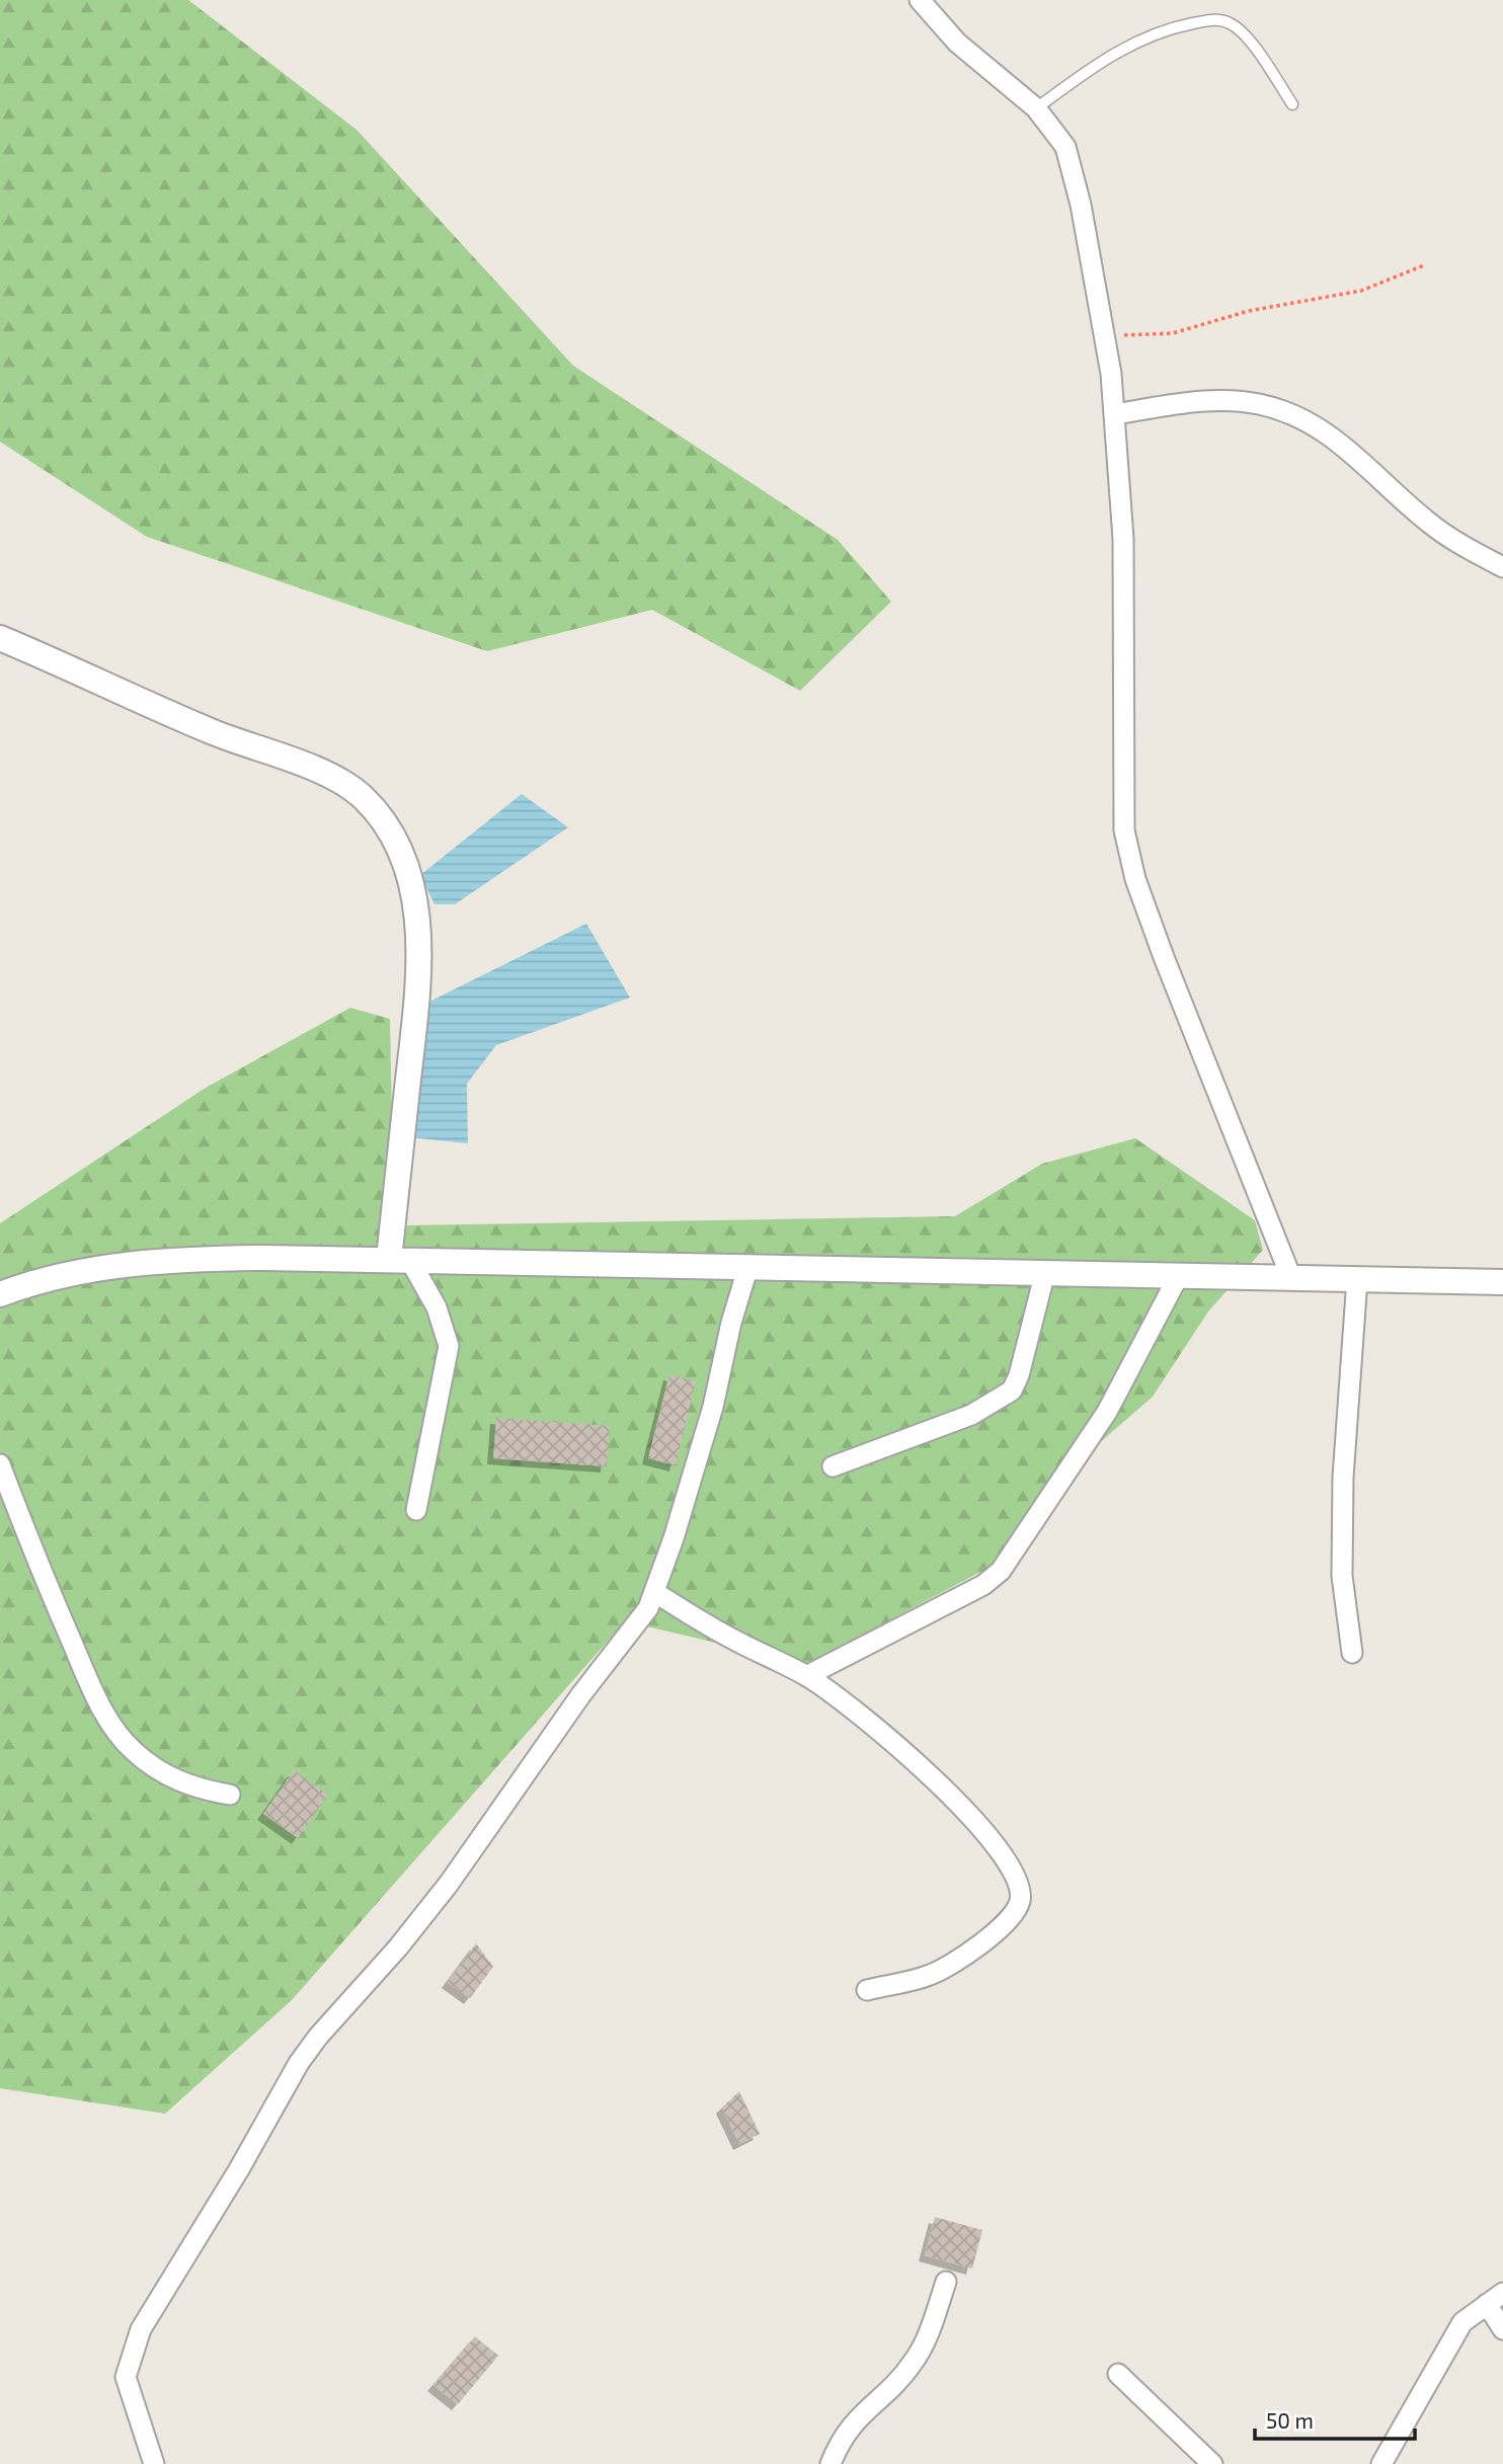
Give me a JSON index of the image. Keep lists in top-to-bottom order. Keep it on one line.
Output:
{"scale_bar":"50 m"}
